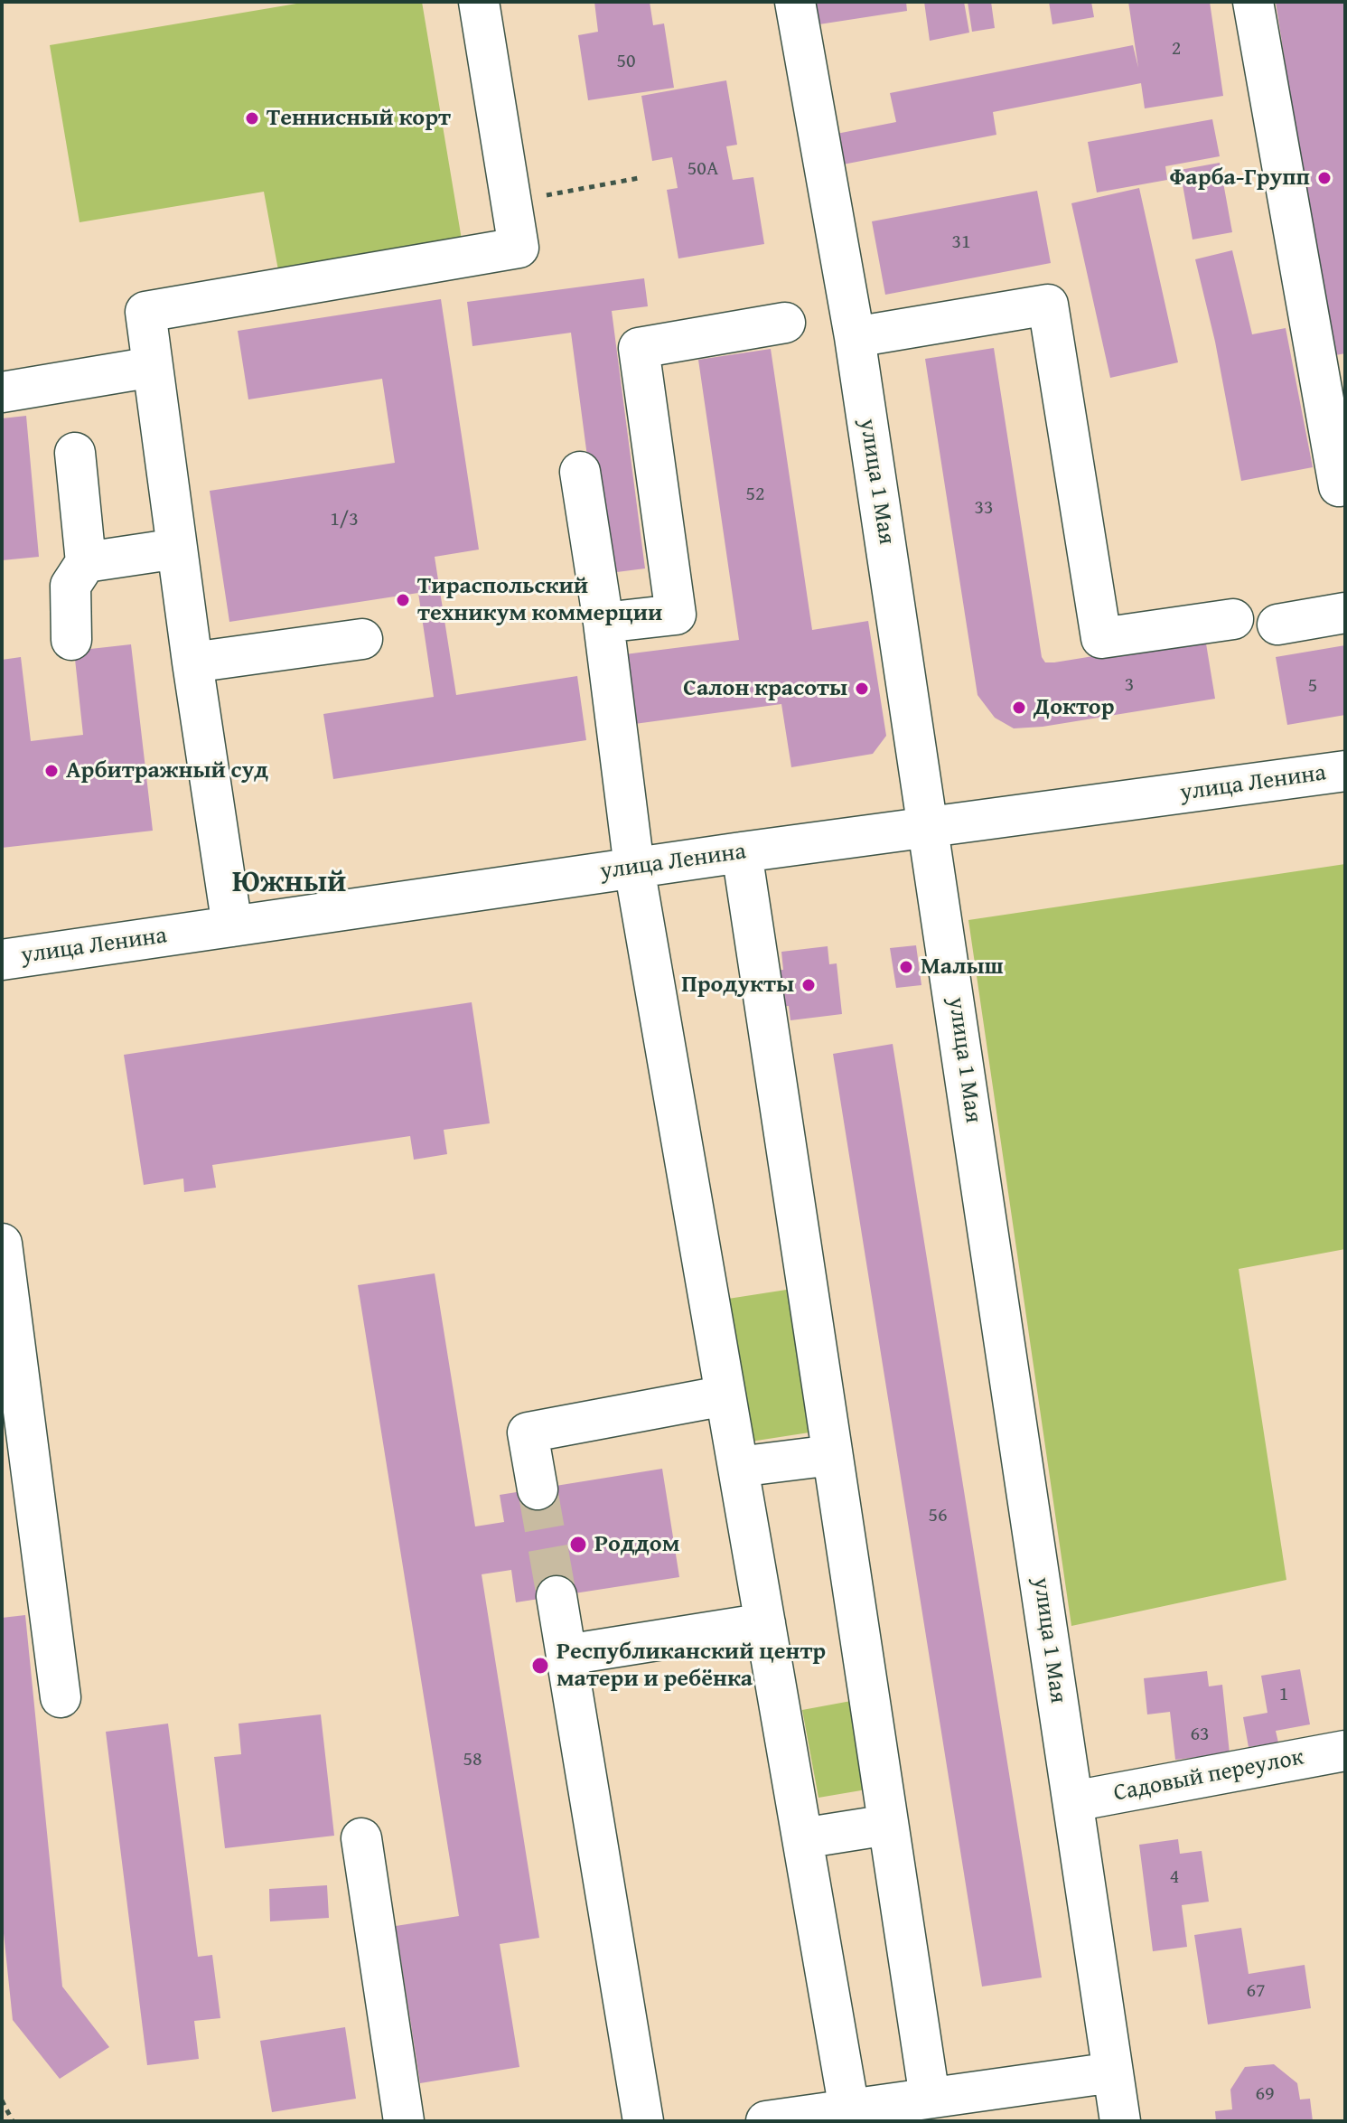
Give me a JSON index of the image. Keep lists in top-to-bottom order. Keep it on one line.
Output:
{"streets":{"street":["улица 1 Мая","улица Ленина","Садовый переулок"]},"crossings":[["улица 1 Мая","улица Ленина"],["улица 1 Мая","Садовый переулок"]],"districts":["Южный"],"places":["Теннисный корт","Фарба-Групп","Тираспольский техникум коммерции","Салон красоты","Доктор","Арбитражный суд","Малыш","Продукты","Роддом","Республиканский центр матери и ребёнка"],"house_numbers":["2","50","50А","31","52","33","1/3","3","5","56","1","63","58","4","67","69"]}
